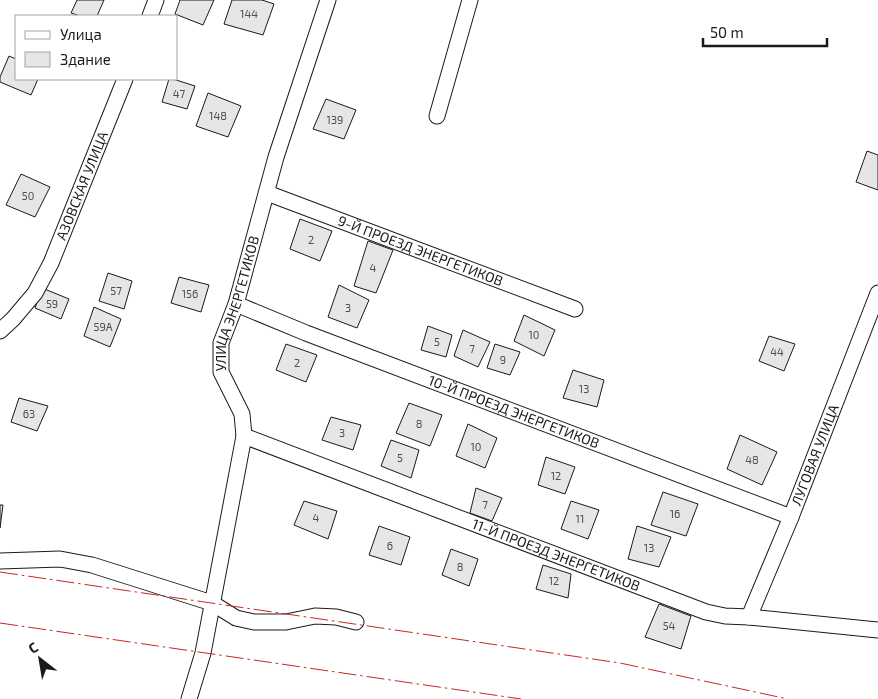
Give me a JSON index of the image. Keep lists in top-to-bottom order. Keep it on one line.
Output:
{"streets":{"street":["АЗОВСКАЯ УЛИЦА","9-Й ПРОЕЗД ЭНЕРГЕТИКОВ","УЛИЦА ЭНЕРГЕТИКОВ","10-Й ПРОЕЗД ЭНЕРГЕТИКОВ","ЛУГОВАЯ УЛИЦА","11-Й ПРОЕЗД ЭНЕРГЕТИКОВ"]},"crossings":[["9-Й ПРОЕЗД ЭНЕРГЕТИКОВ","УЛИЦА ЭНЕРГЕТИКОВ"],["УЛИЦА ЭНЕРГЕТИКОВ","10-Й ПРОЕЗД ЭНЕРГЕТИКОВ"],["УЛИЦА ЭНЕРГЕТИКОВ","11-Й ПРОЕЗД ЭНЕРГЕТИКОВ"],["10-Й ПРОЕЗД ЭНЕРГЕТИКОВ","ЛУГОВАЯ УЛИЦА"],["ЛУГОВАЯ УЛИЦА","11-Й ПРОЕЗД ЭНЕРГЕТИКОВ"]],"house_numbers":["144","47","148","139","50","2","4","57","156","59","3","59А","10","5","7","44","9","2","13","63","8","3","10","5","48","12","7","16","4","11","6","13","8","12","54"],"legend":["Улица","Здание"],"scale_bar":"50 m","north":"top left"}
